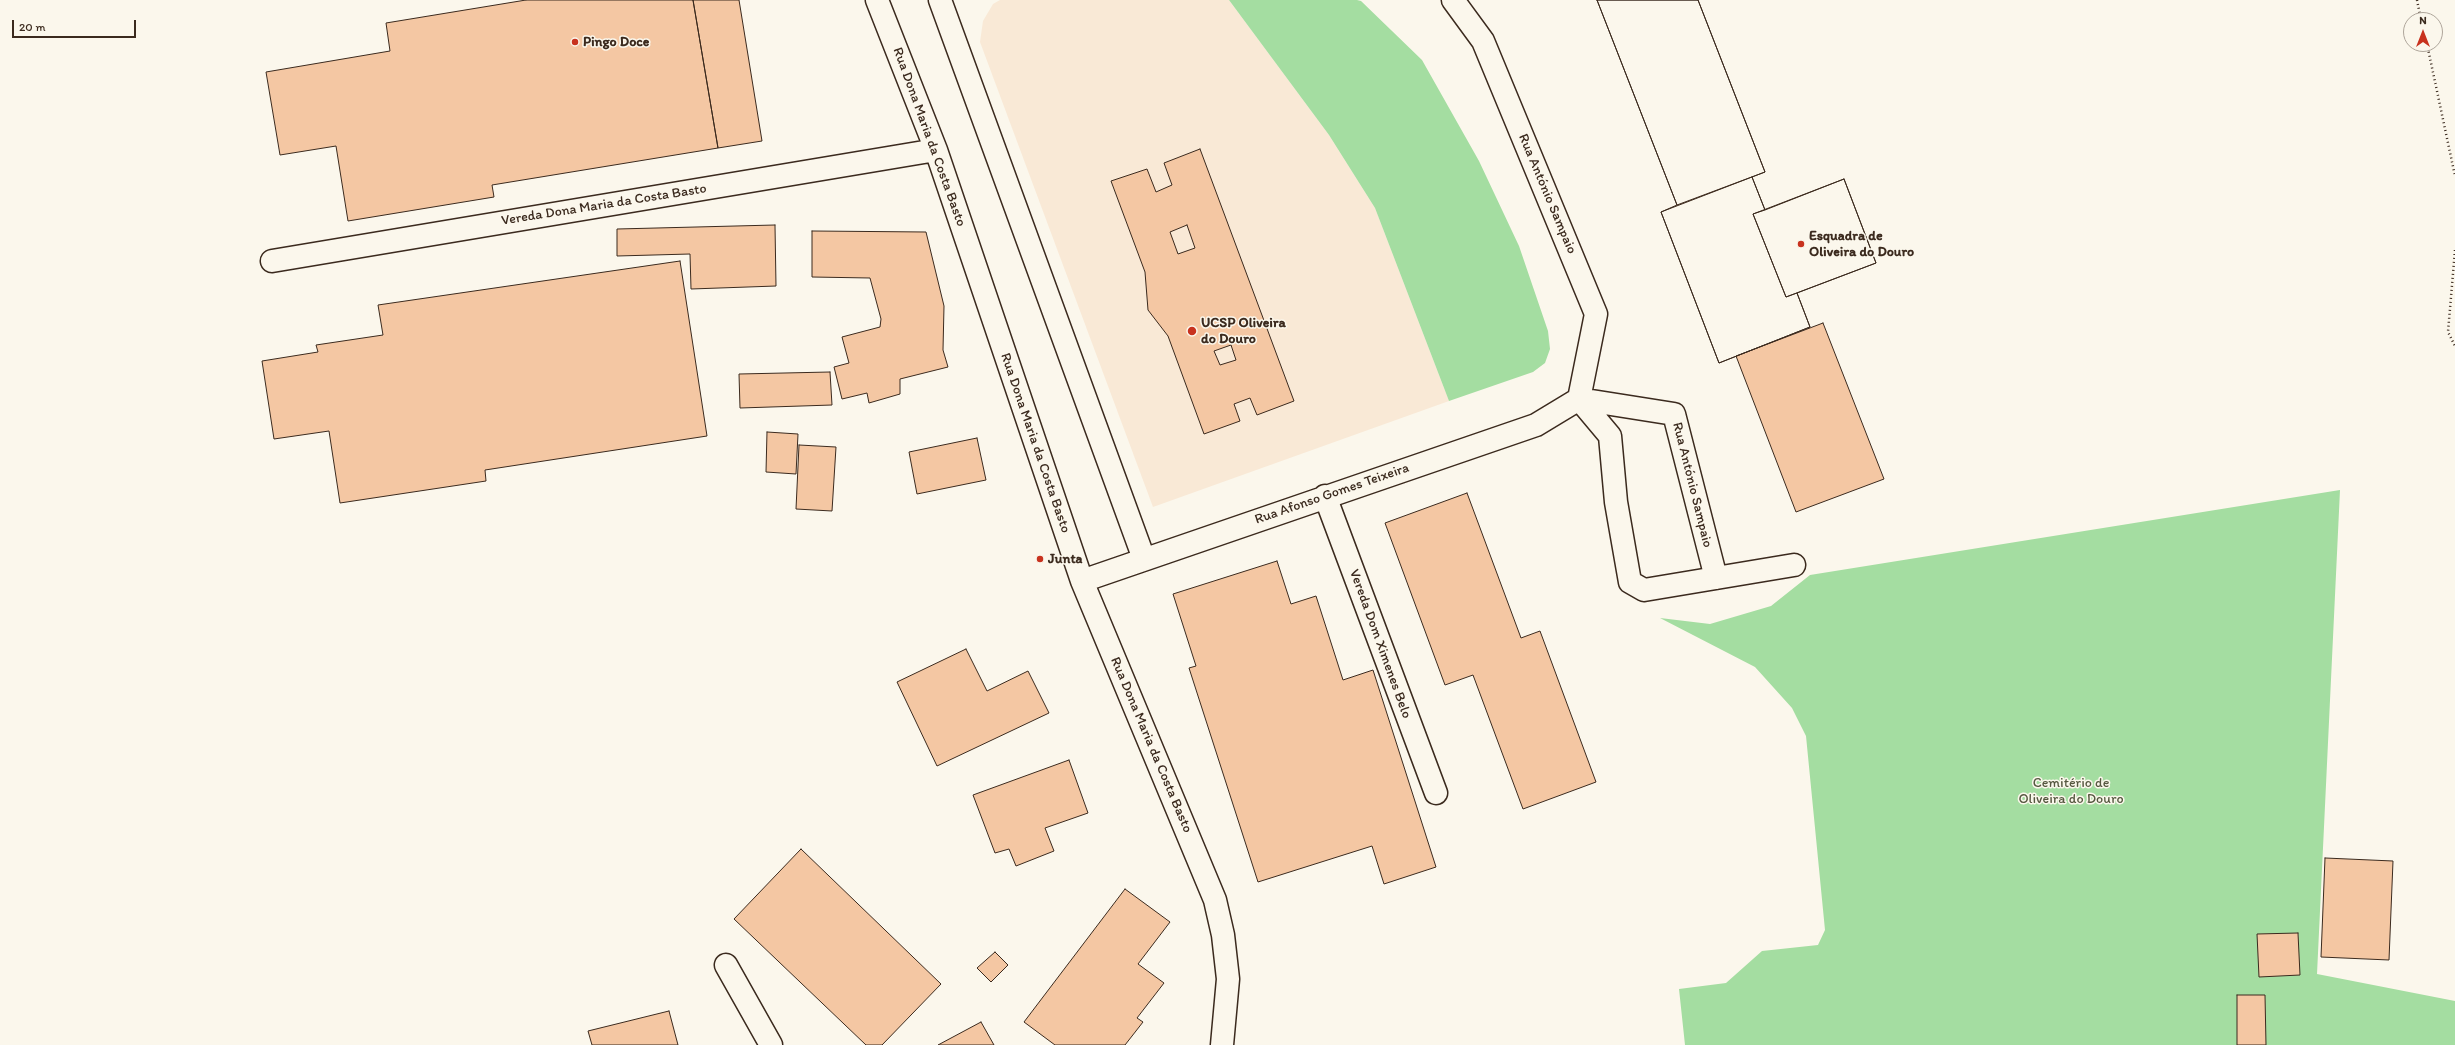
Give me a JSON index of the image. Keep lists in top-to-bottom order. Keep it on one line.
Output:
{"streets":{"street":["Rua Dona Maria da Costa Basto","Rua António Sampaio","Vereda Dona Maria da Costa Basto","Rua Afonso Gomes Teixeira","Vereda Dom Ximenes Belo"]},"crossings":[["Rua Dona Maria da Costa Basto","Vereda Dona Maria da Costa Basto"],["Rua Dona Maria da Costa Basto","Rua Afonso Gomes Teixeira"],["Rua António Sampaio","Rua Afonso Gomes Teixeira"],["Rua Afonso Gomes Teixeira","Vereda Dom Ximenes Belo"]],"parks":["Cemitério de Oliveira do Douro"],"places":["Pingo Doce","Esquadra de Oliveira do Douro","UCSP Oliveira do Douro","Junta"],"scale_bar":"20 m","north":"top"}
